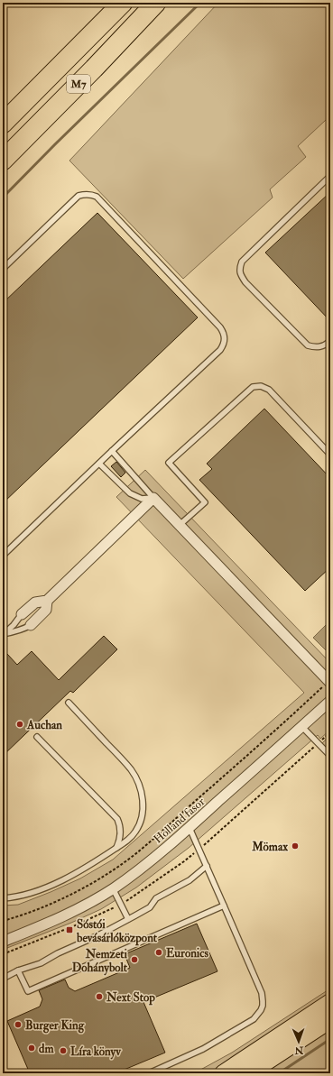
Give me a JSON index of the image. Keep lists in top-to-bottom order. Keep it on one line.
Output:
{"streets":{"highway":["M7"],"street":["Holland fasor"]},"places":{"other":["Auchan","Mömax","Euronics","Nemzeti Dohánybolt","Next Stop","Burger King","dm","Líra könyv"],"transit":["Sóstói bevásárlóközpont"]},"north":"bottom"}
